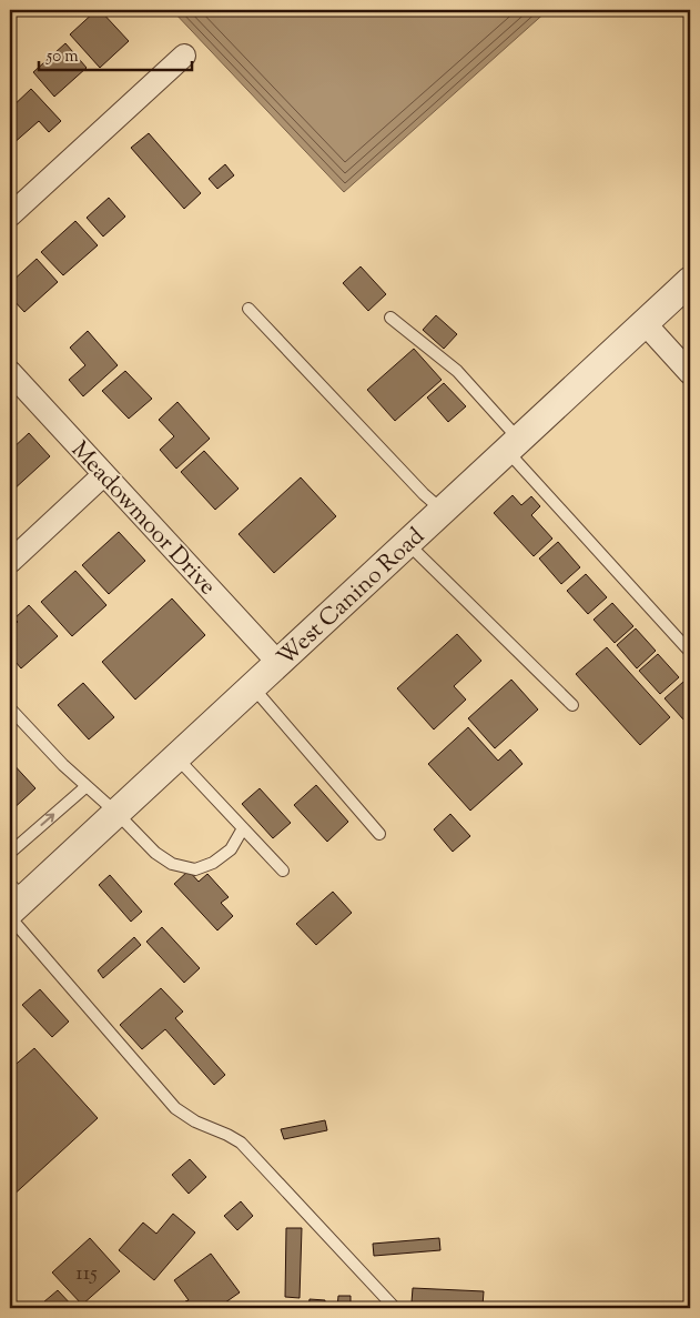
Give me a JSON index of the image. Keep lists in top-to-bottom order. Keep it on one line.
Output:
{"streets":{"street":["Meadowmoor Drive","West Canino Road"]},"crossings":[["Meadowmoor Drive","West Canino Road"]],"house_numbers":["115"],"scale_bar":"50 m"}
